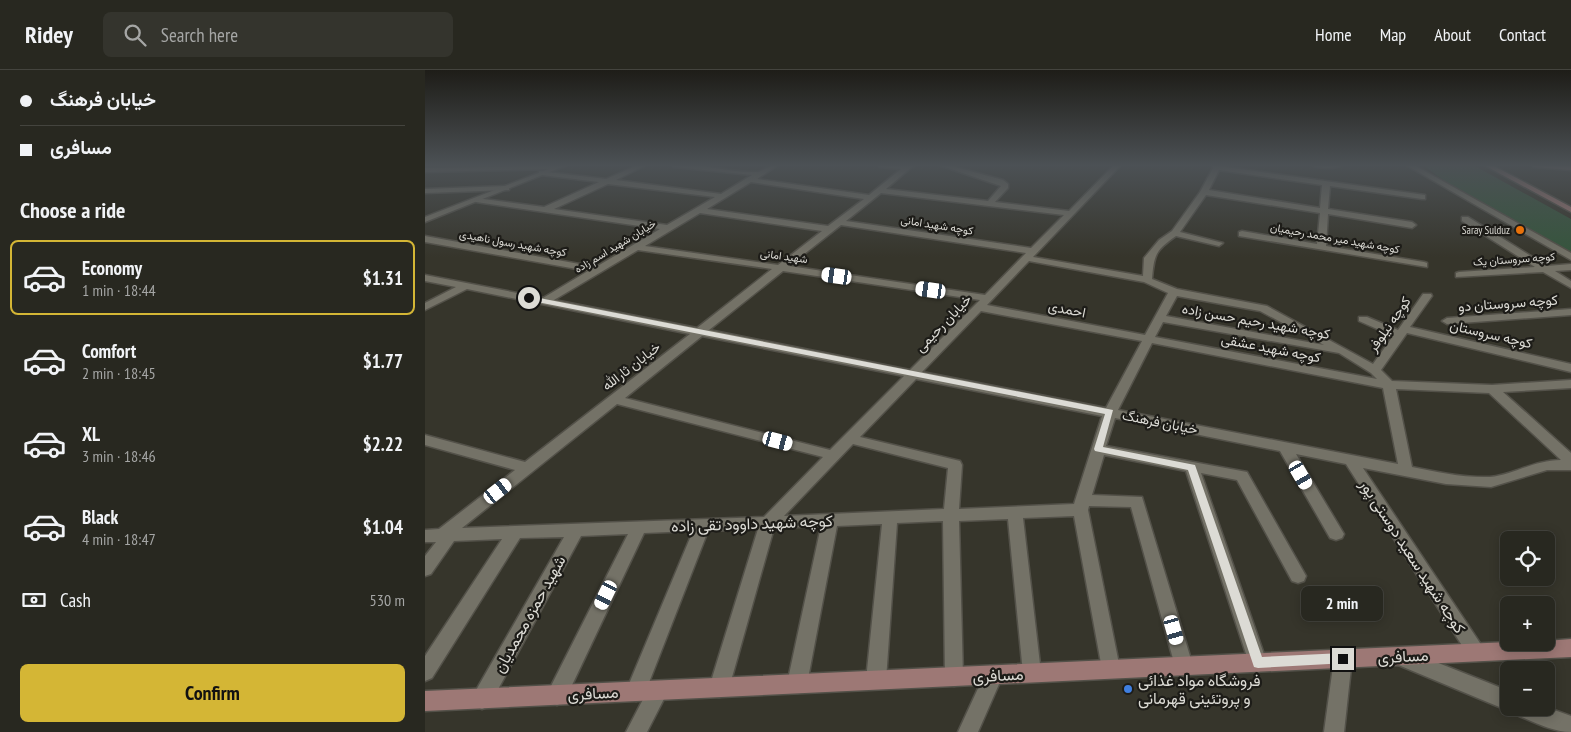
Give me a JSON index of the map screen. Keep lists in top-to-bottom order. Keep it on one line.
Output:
{"streets":{"main road":["مسافری"],"street":["کوچه شهید امانی","کوچه شهید میر محمد رحیمیان","کوچه شهید رسول ناهیدی","خیابان شهید اسم زاده","شهید امانی","کوچه سروستان یک","کوچه سروستان دو","احمدی","کوچه شهید رحیم حسن زاده","خیابان رحیمی","کوچه نیلوفر","کوچه سروستان","کوچه شهید عشقی","خیابان ثارالله","خیابان فرهنگ","کوچه شهید داوود تقی زاده","کوچه شهید سعید دوستی پور","شهید حمزه محمدیان"]},"crossings":[["کوچه شهید امانی","خیابان شهید اسم زاده"],["کوچه شهید امانی","کوچه شهید رحیم حسن زاده"],["کوچه شهید امانی","خیابان رحیمی"],["کوچه شهید امانی","کوچه نیلوفر"],["کوچه شهید امانی","کوچه شهید عشقی"],["کوچه شهید امانی","خیابان ثارالله"],["کوچه شهید رسول ناهیدی","خیابان شهید اسم زاده"],["خیابان شهید اسم زاده","شهید امانی"],["خیابان شهید اسم زاده","خیابان فرهنگ"],["شهید امانی","خیابان رحیمی"],["شهید امانی","خیابان ثارالله"],["احمدی","خیابان رحیمی"],["احمدی","کوچه شهید عشقی"],["خیابان رحیمی","خیابان فرهنگ"],["خیابان رحیمی","کوچه شهید داوود تقی زاده"],["کوچه نیلوفر","کوچه سروستان"],["کوچه شهید عشقی","خیابان فرهنگ"],["خیابان ثارالله","خیابان فرهنگ"],["خیابان ثارالله","کوچه شهید داوود تقی زاده"],["خیابان فرهنگ","کوچه شهید سعید دوستی پور"],["کوچه شهید داوود تقی زاده","شهید حمزه محمدیان"],["کوچه شهید داوود تقی زاده","مسافری"],["کوچه شهید سعید دوستی پور","مسافری"],["شهید حمزه محمدیان","مسافری"]],"places":["Saray Sulduz","فروشگاه مواد غذائی و پروتئینی قهرمانی"],"page":{"header":"Ridey","search":"Search here","nav":["Home","Map","About","Contact"],"banner":["خیابان فرهنگ","مسافری"],"heading":"Choose a ride","list":[{"name":"Economy","note":"1 min · 18:44","value":"$1.31"},{"name":"Comfort","note":"2 min · 18:45","value":"$1.77"},{"name":"XL","note":"3 min · 18:46","value":"$2.22"},{"name":"Black","note":"4 min · 18:47","value":"$1.04"}],"map_buttons":["+","−"],"pay":["Cash","530 m"],"bubble":"2 min","buttons":"Confirm"}}
